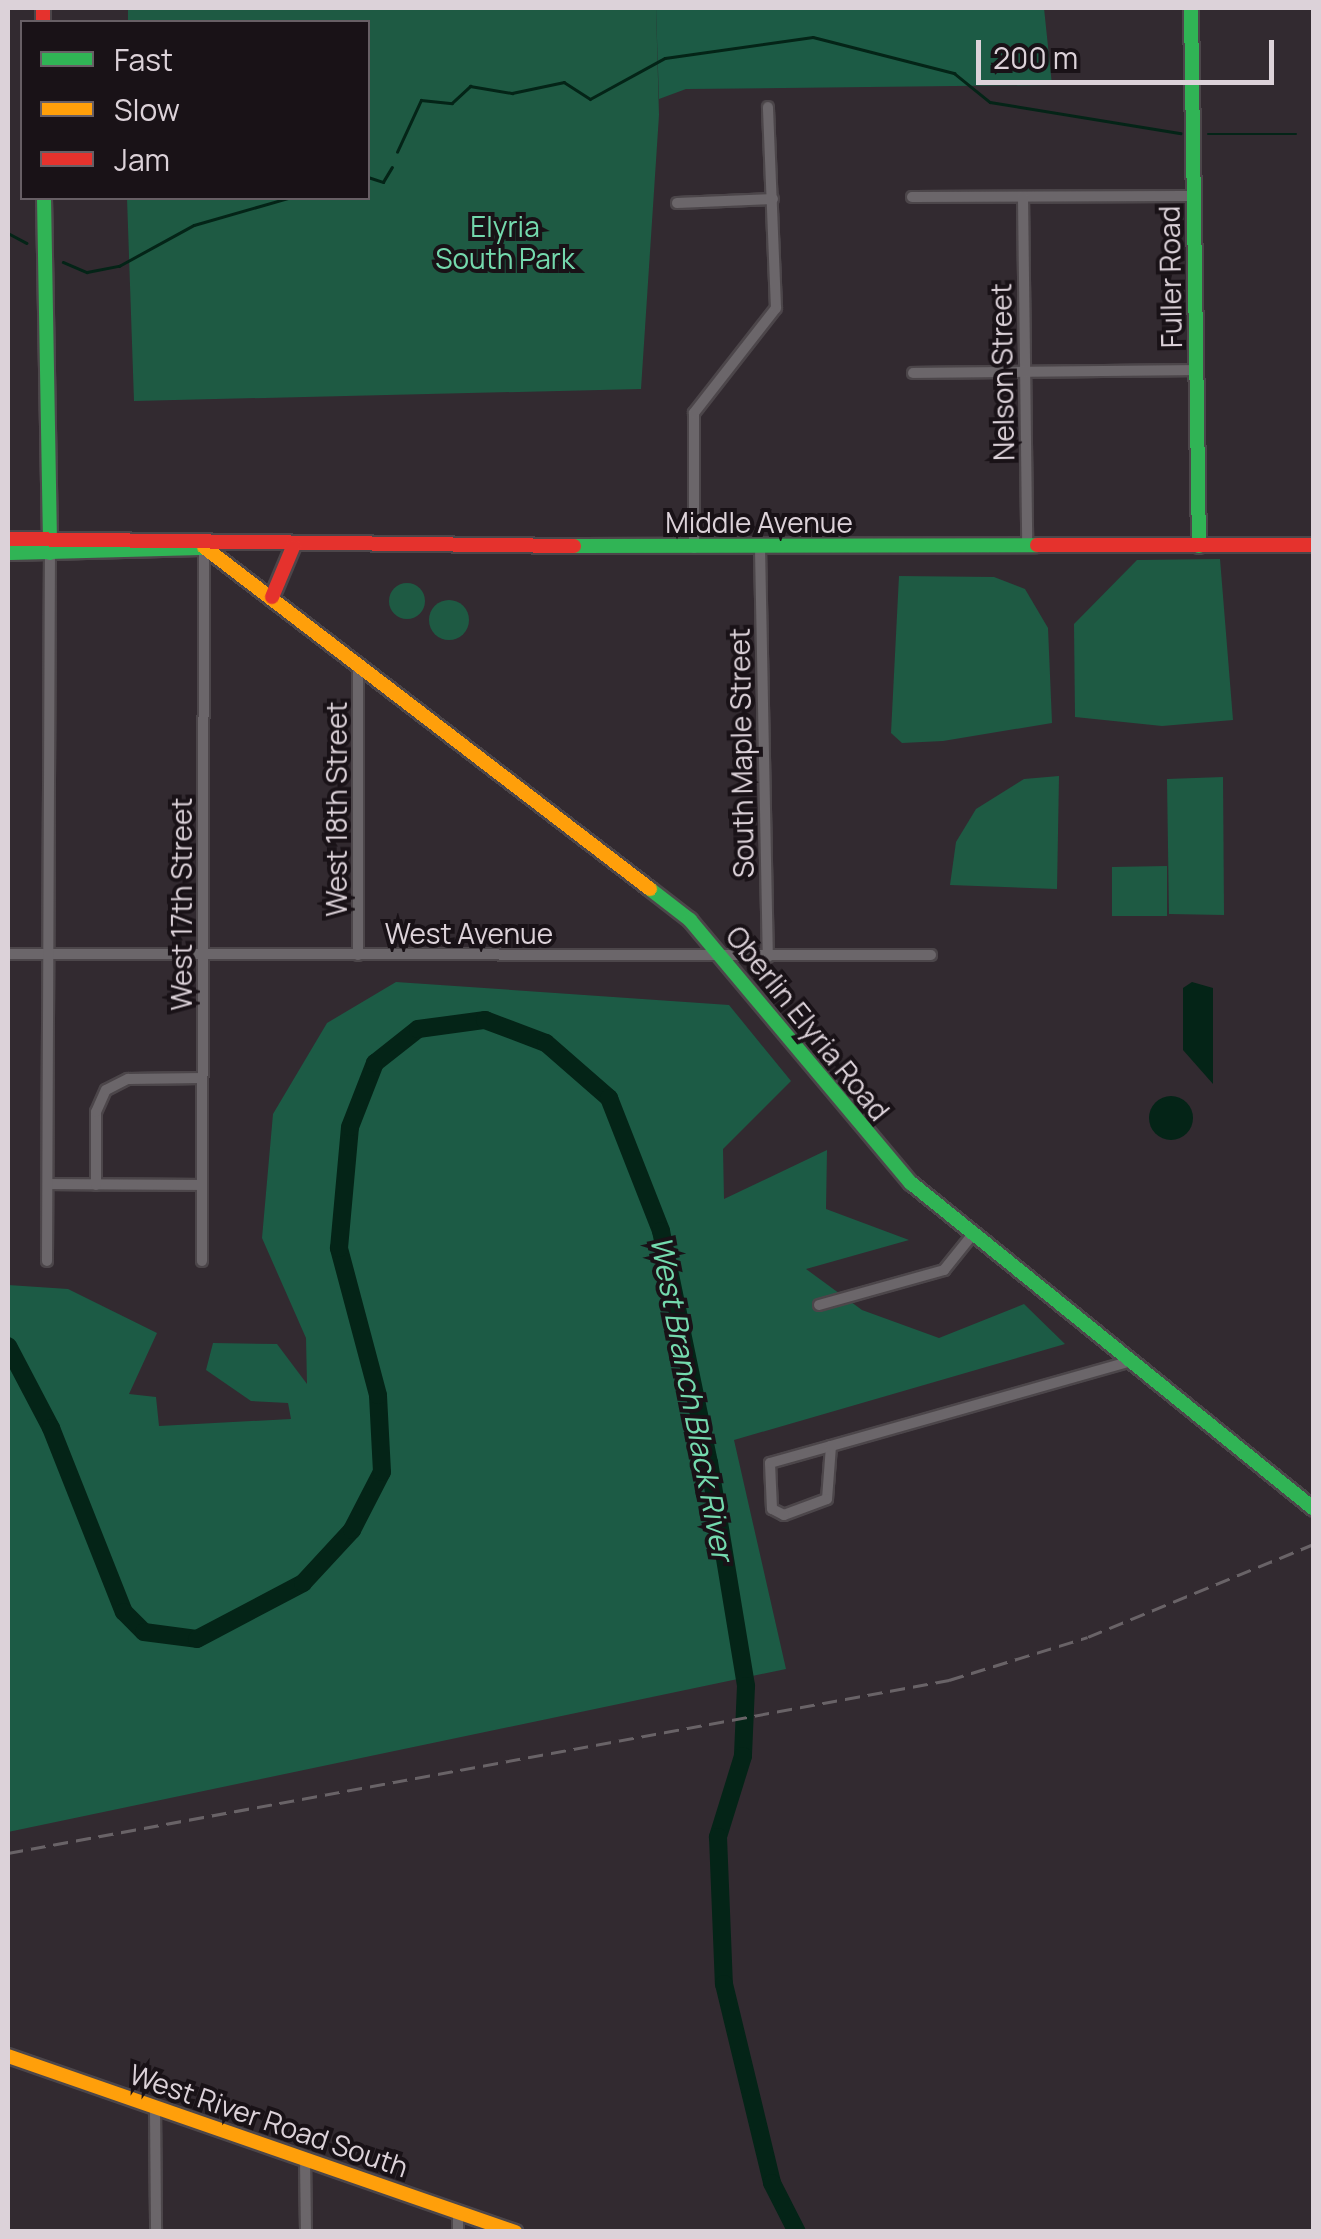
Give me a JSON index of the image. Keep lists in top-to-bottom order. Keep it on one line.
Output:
{"streets":{"main road":["Fuller Road","Middle Avenue","Oberlin Elyria Road","West River Road South"],"street":["Nelson Street","South Maple Street","West 18th Street","West 17th Street","West Avenue"]},"crossings":[["Fuller Road","Middle Avenue"],["Nelson Street","Middle Avenue"],["Middle Avenue","South Maple Street"],["Middle Avenue","West 17th Street"],["Middle Avenue","Oberlin Elyria Road"],["South Maple Street","West Avenue"],["West 18th Street","West Avenue"],["West 18th Street","Oberlin Elyria Road"],["West 17th Street","West Avenue"],["West 17th Street","Oberlin Elyria Road"],["West Avenue","Oberlin Elyria Road"]],"water":["West Branch Black River"],"parks":["Elyria South Park"],"legend":["Fast","Slow","Jam"],"scale_bar":"200 m"}
